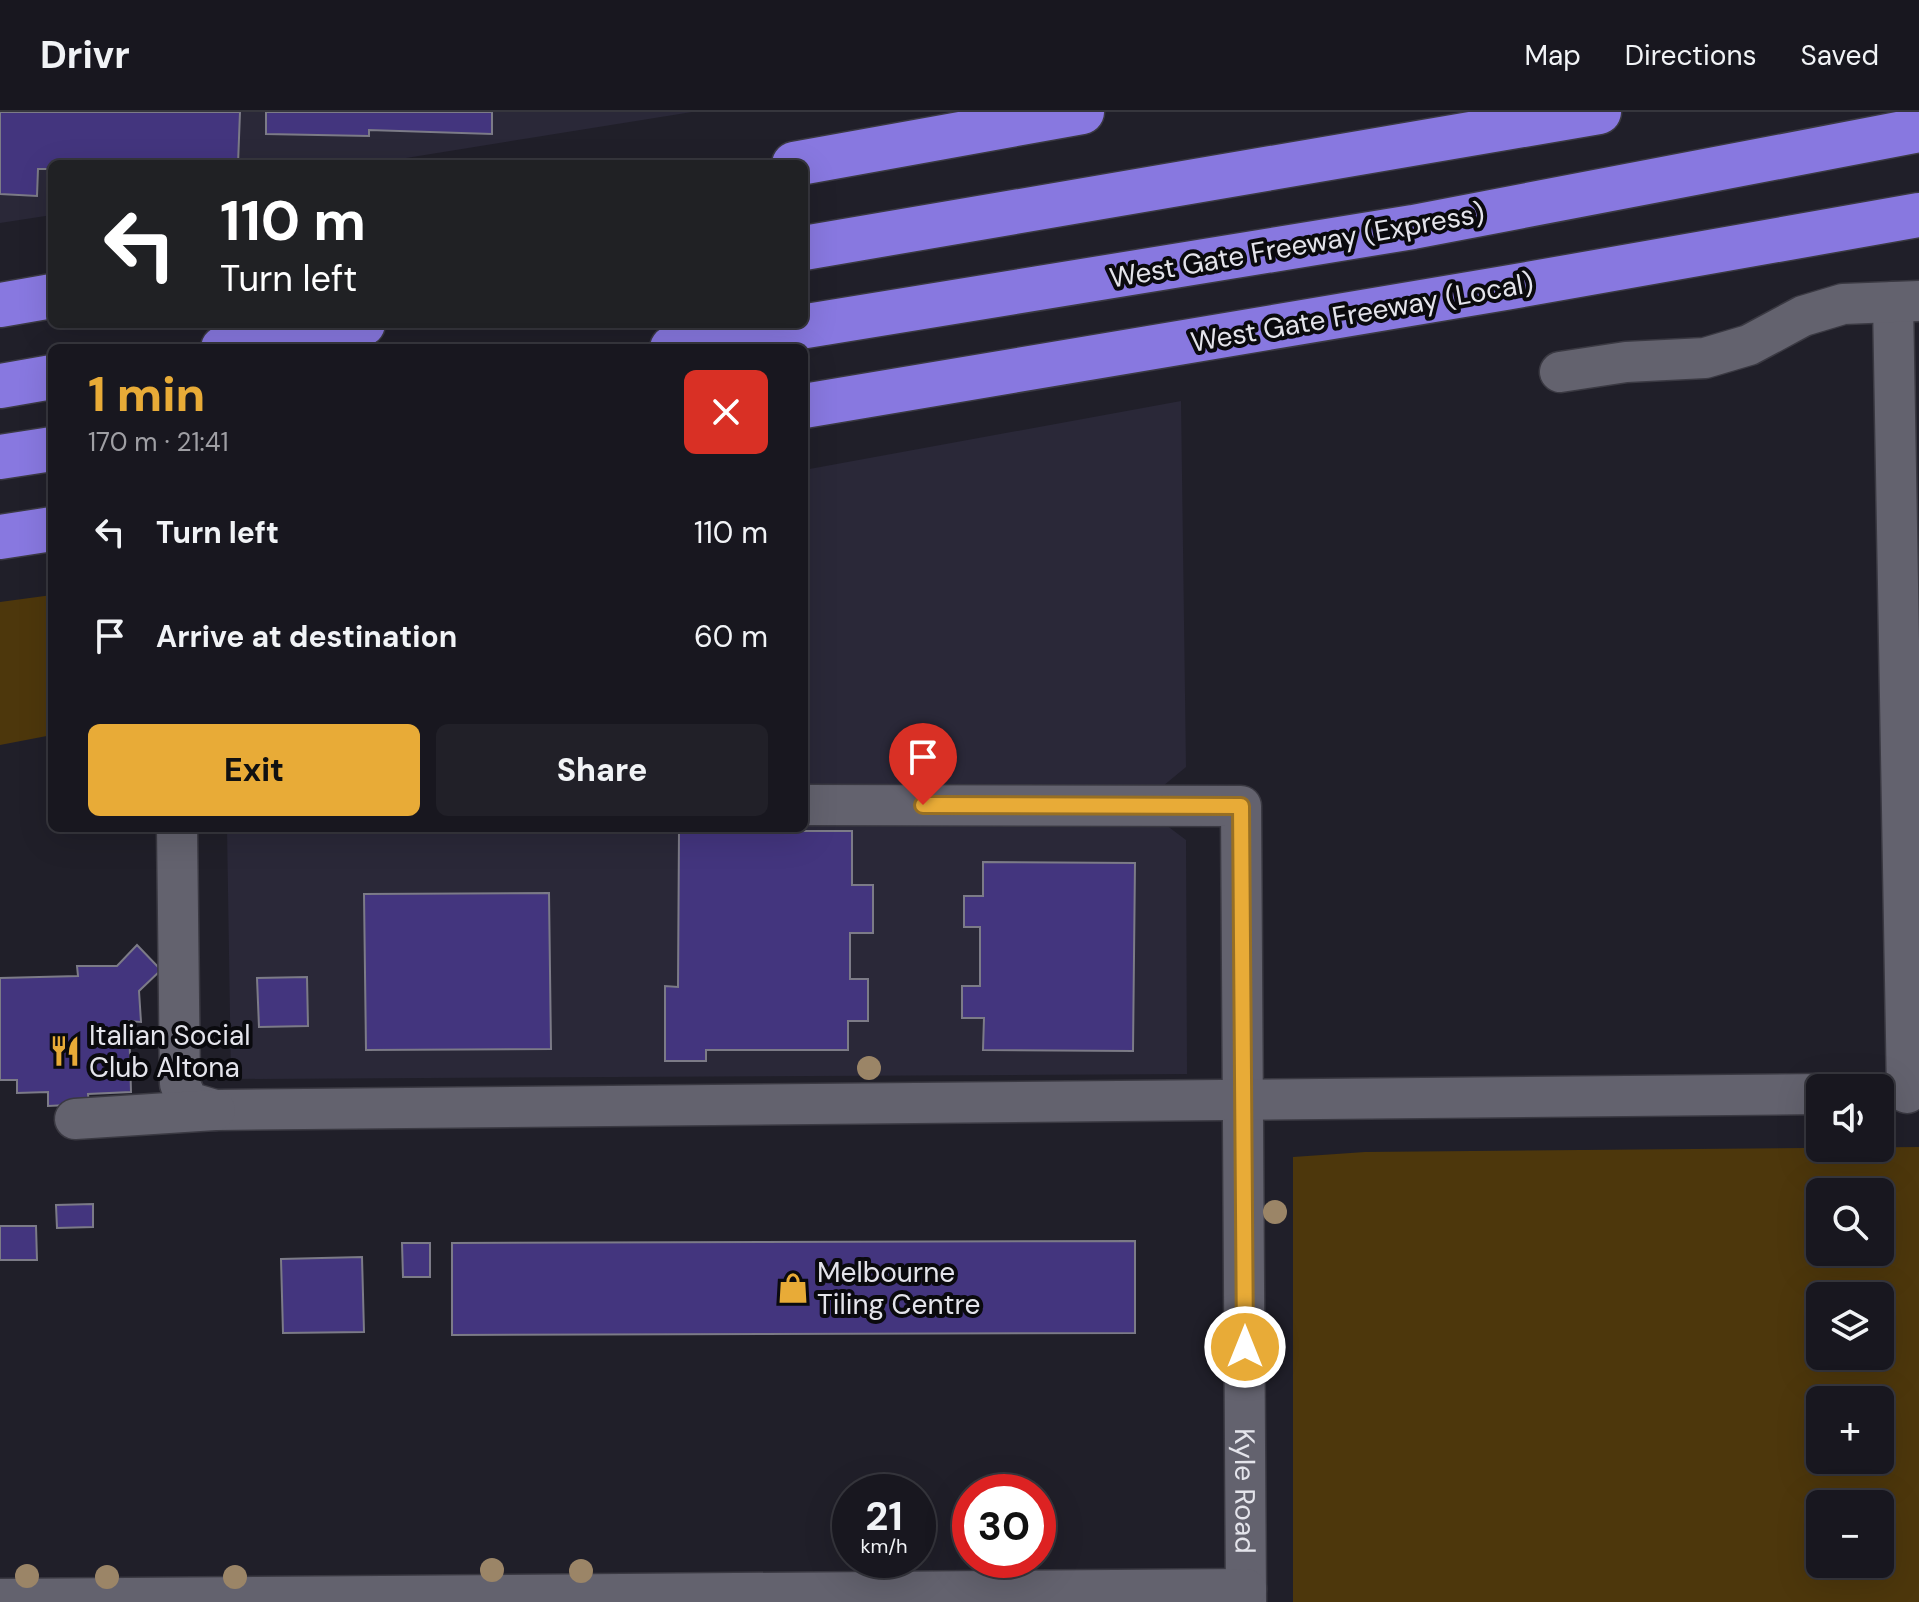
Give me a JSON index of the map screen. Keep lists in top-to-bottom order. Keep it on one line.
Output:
{"streets":{"highway":["West Gate Freeway (Express)","West Gate Freeway (Local)"],"street":["Kyle Road"]},"places":{"restaurant":["Italian Social Club Altona"],"shop":["Melbourne Tiling Centre"]},"page":{"header":"Drivr","nav":["Map","Directions","Saved"],"turn":["110 m","Turn left"],"heading":["1 min","170 m · 21:41"],"list":[{"name":"Turn left","value":"110 m"},{"name":"Arrive at destination","value":"60 m"}],"buttons":["Exit","Share"],"map_buttons":["+","−"],"speed":"21 km/h","limit":"30"}}
